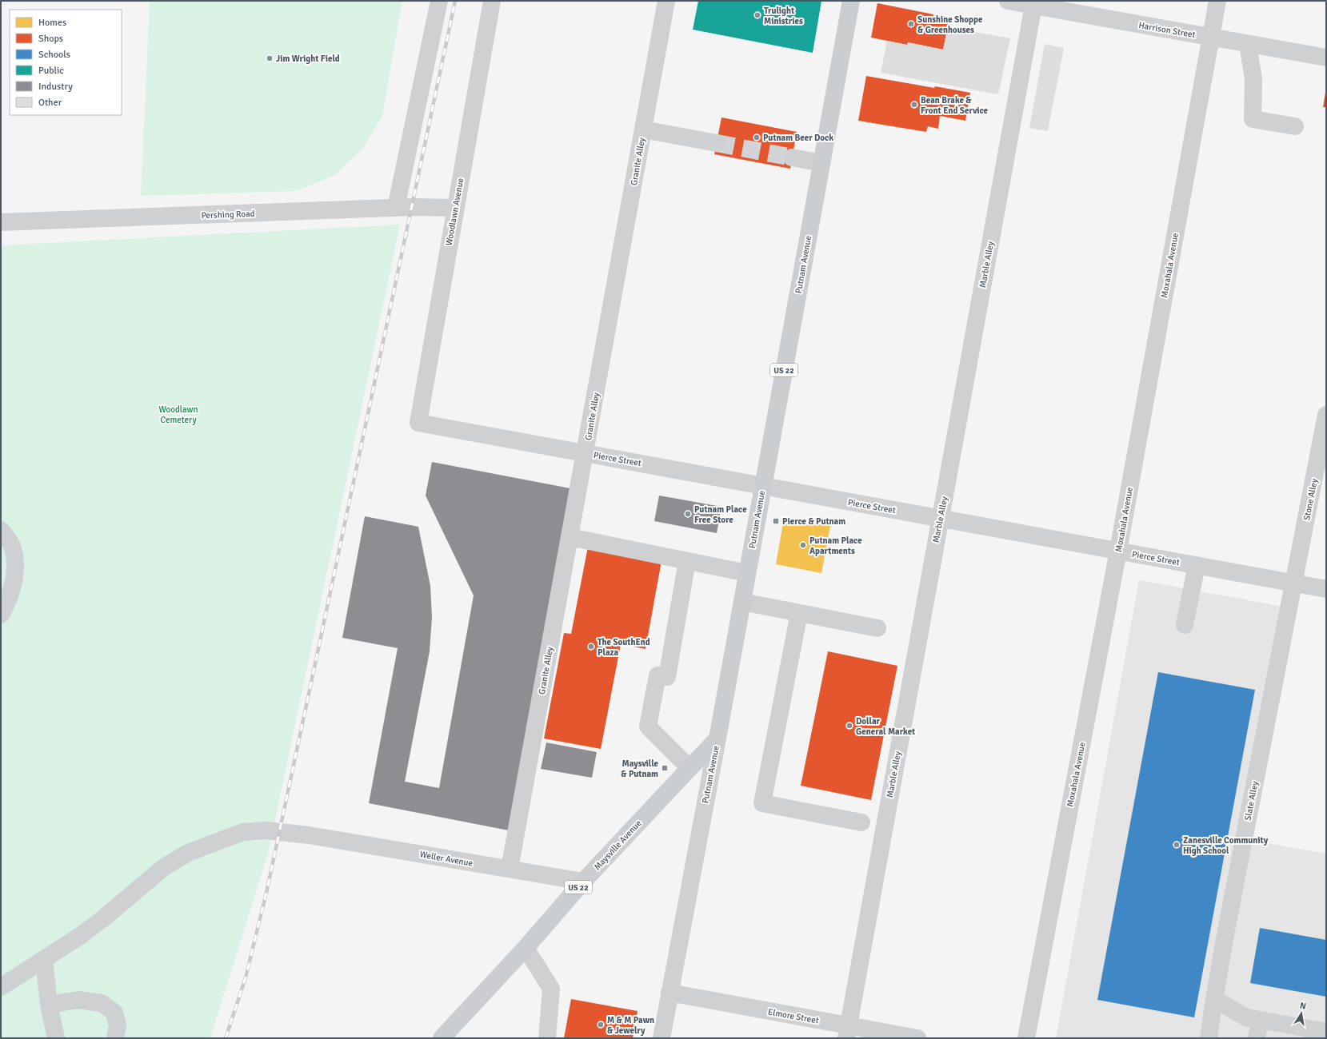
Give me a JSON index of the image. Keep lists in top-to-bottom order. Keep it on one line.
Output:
{"streets":{"main road":["Putnam Avenue","US 22","Maysville Avenue"],"street":["Harrison Street","Granite Alley","Woodlawn Avenue","Pershing Road","Marble Alley","Moxahala Avenue","Pierce Street","Stone Alley","Slate Alley","Weller Avenue","Elmore Street"]},"crossings":[["Harrison Street","Marble Alley"],["Harrison Street","Moxahala Avenue"],["Granite Alley","Pierce Street"],["Granite Alley","Weller Avenue"],["Woodlawn Avenue","Pershing Road"],["Woodlawn Avenue","Pierce Street"],["Putnam Avenue","Pierce Street"],["Putnam Avenue","Maysville Avenue"],["Putnam Avenue","Elmore Street"],["Marble Alley","Pierce Street"],["Marble Alley","Elmore Street"],["Moxahala Avenue","Pierce Street"],["Pierce Street","Stone Alley"],["Pierce Street","Slate Alley"],["Stone Alley","Slate Alley"],["Maysville Avenue","Weller Avenue"]],"parks":["Woodlawn Cemetery"],"places":{"other":["Trulight Ministries","Sunshine Shoppe & Greenhouses","Jim Wright Field","Bean Brake & Front End Service","Putnam Beer Dock","Putnam Place Free Store","Putnam Place Apartments","The SouthEnd Plaza","Dollar General Market","Zanesville Community High School","M & M Pawn & Jewelry"],"transit":["Pierce & Putnam","Maysville & Putnam"]},"legend":["Homes","Shops","Schools","Public","Industry","Other"],"north":"top"}
